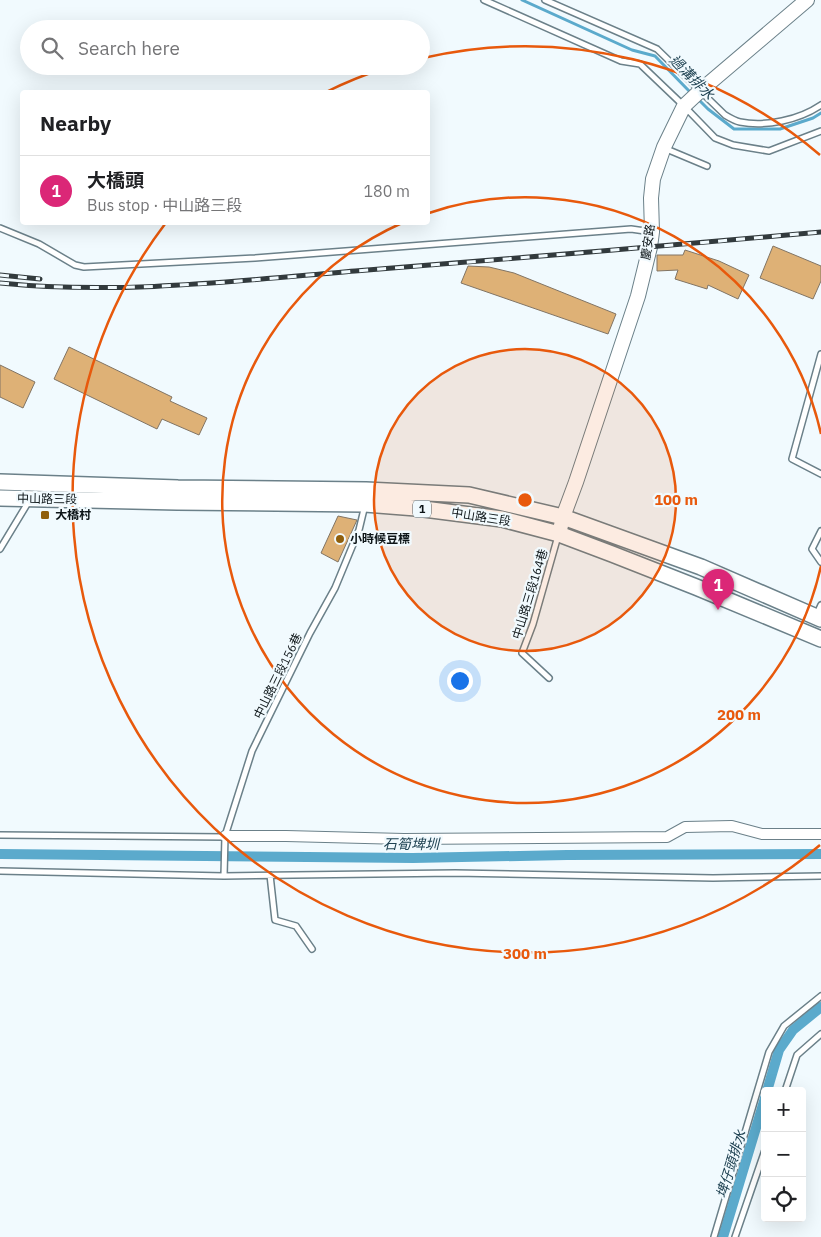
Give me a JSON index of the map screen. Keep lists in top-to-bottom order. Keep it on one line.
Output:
{"streets":{"main road":["中山路三段","1"],"street":["慶安路"],"lane":["中山路三段164巷","中山路三段156巷"]},"crossings":[["慶安路","中山路三段"],["慶安路","中山路三段164巷"],["中山路三段","中山路三段164巷"],["中山路三段","中山路三段156巷"]],"water":["過溝排水","石筍埤圳","埤仔頭排水"],"places":{"transit":["大橋村"],"other":["小時候豆標"]},"page":{"search":"Search here","heading":"Nearby","list":[{"mark":"1","name":"大橋頭","note":"Bus stop · 中山路三段","value":"180 m"}],"pins":"1","map_buttons":["+","−"]},"rings":["100 m","200 m","300 m"]}
